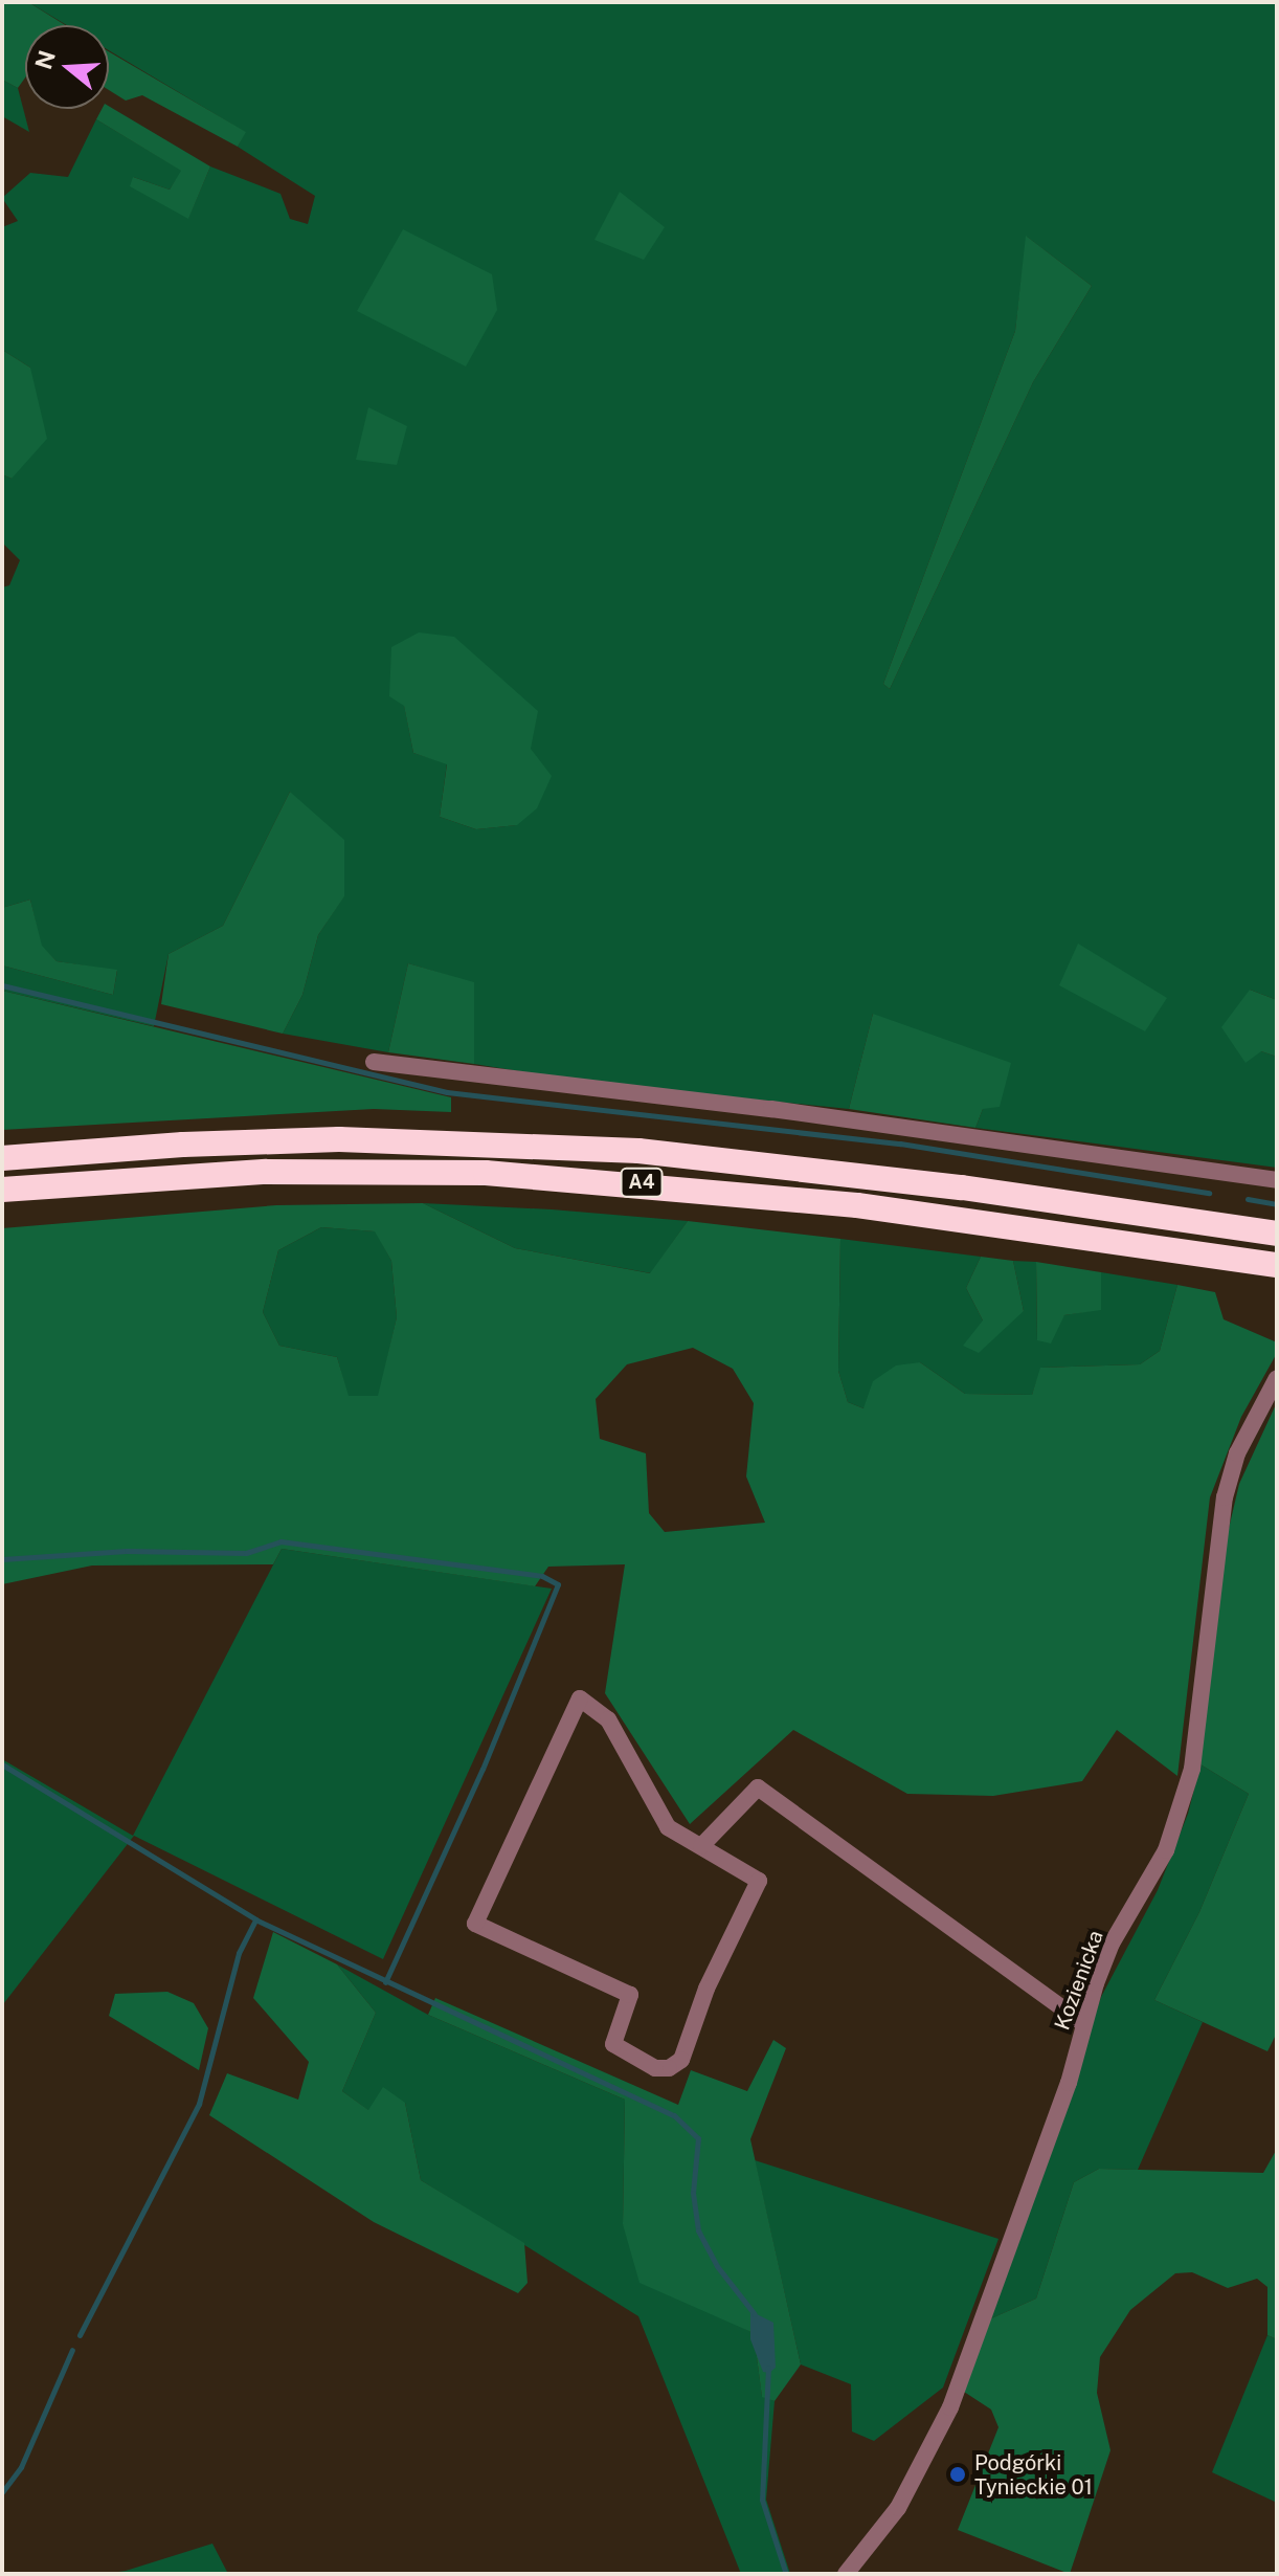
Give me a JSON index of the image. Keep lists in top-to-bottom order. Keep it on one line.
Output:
{"streets":{"highway":["A4"],"street":["Kozienicka"]},"places":["Podgórki Tynieckie 01"],"north":"left"}
